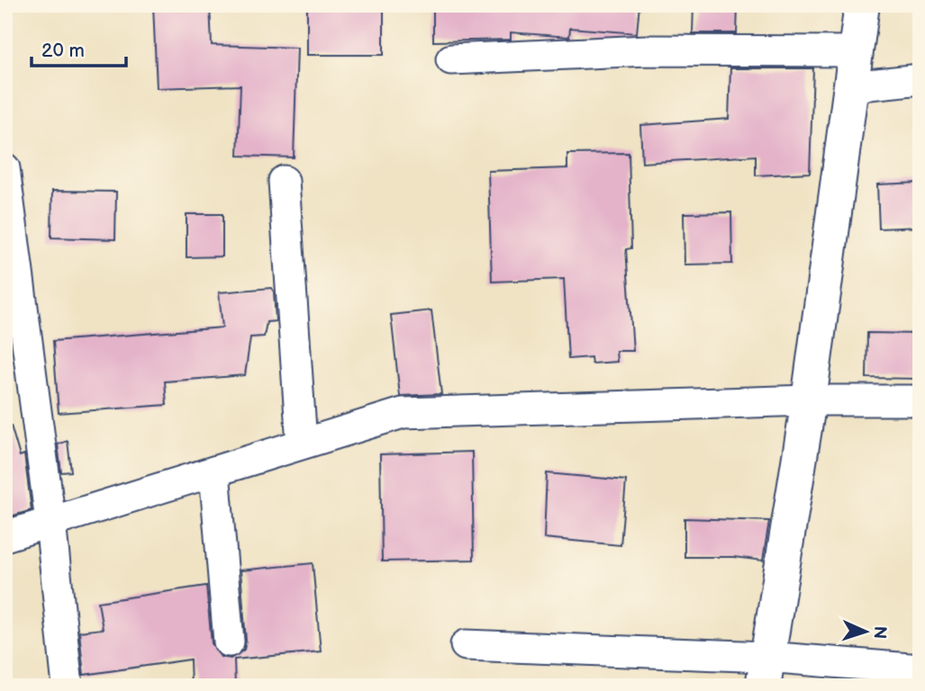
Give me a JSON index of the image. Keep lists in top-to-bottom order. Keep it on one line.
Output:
{"scale_bar":"20 m","north":"right"}
